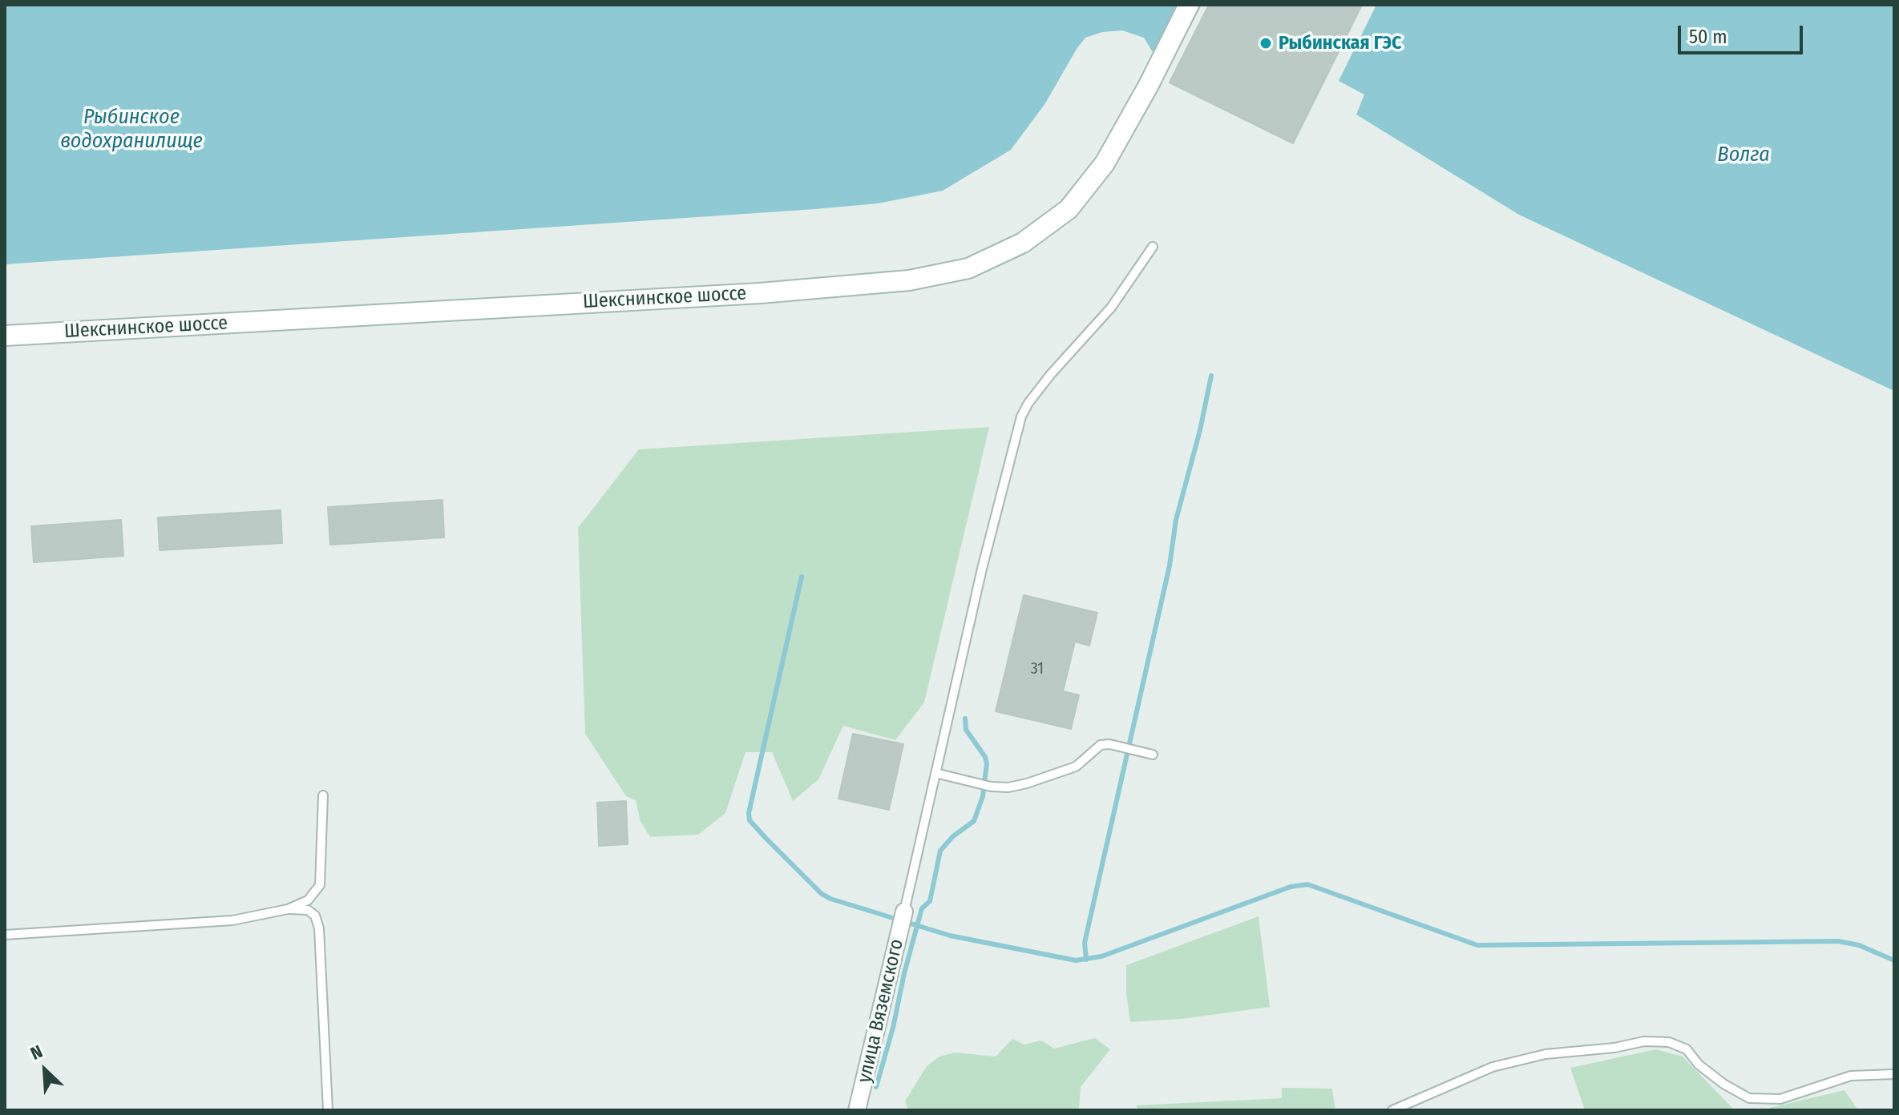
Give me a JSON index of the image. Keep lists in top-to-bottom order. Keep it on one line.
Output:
{"streets":{"main road":["Шекснинское шоссе"],"street":["улица Вяземского"]},"water":["Рыбинское водохранилище","Волга"],"places":["Рыбинская ГЭС"],"house_numbers":["31"],"scale_bar":"50 m","north":"top left"}
